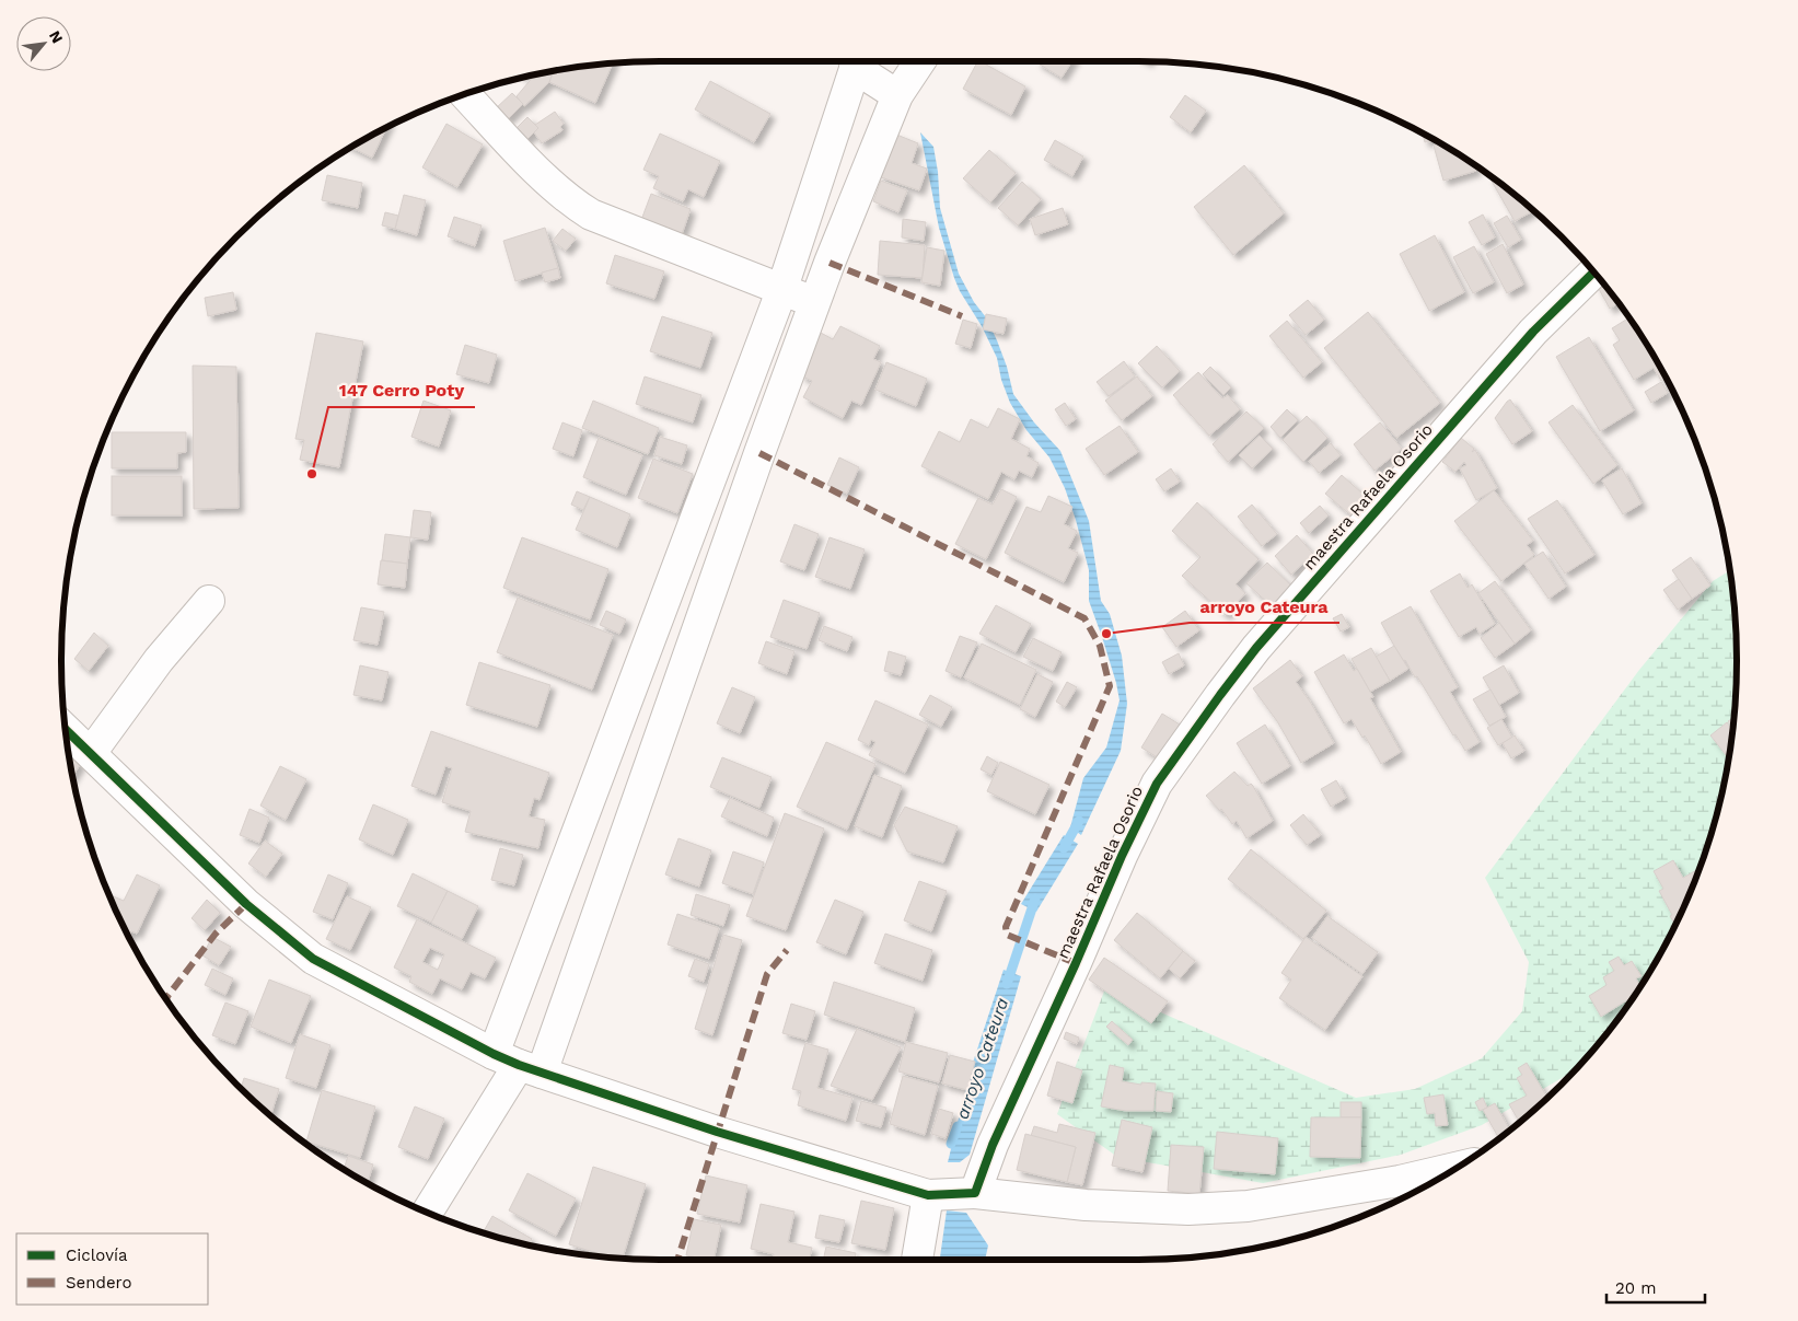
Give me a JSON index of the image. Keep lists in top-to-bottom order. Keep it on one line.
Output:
{"streets":{"street":["maestra Rafaela Osorio"]},"water":["arroyo Cateura"],"places":["147 Cerro Poty","arroyo Cateura"],"legend":["Ciclovía","Sendero"],"scale_bar":"20 m","north":"top right"}
